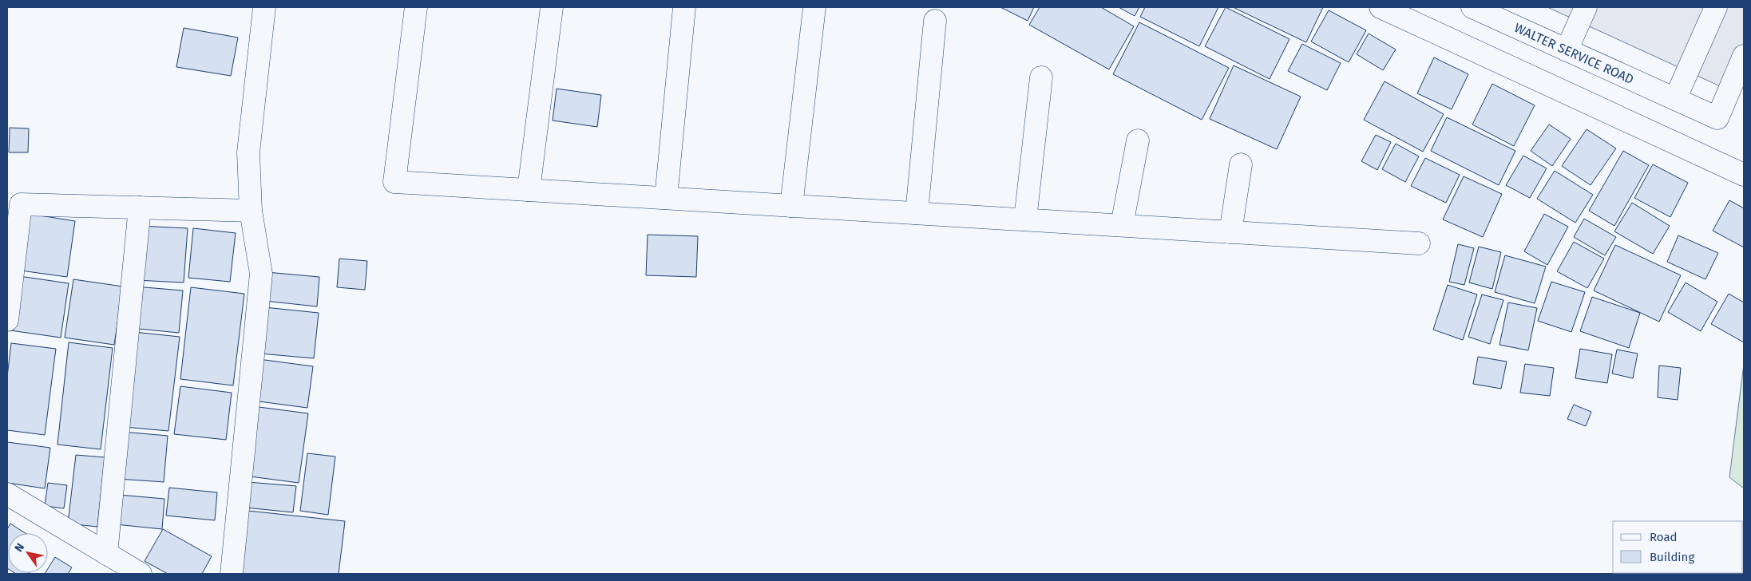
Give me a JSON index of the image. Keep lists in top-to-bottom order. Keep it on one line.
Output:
{"streets":{"street":["WALTER SERVICE ROAD"]},"legend":["Road","Building"],"north":"top left"}
